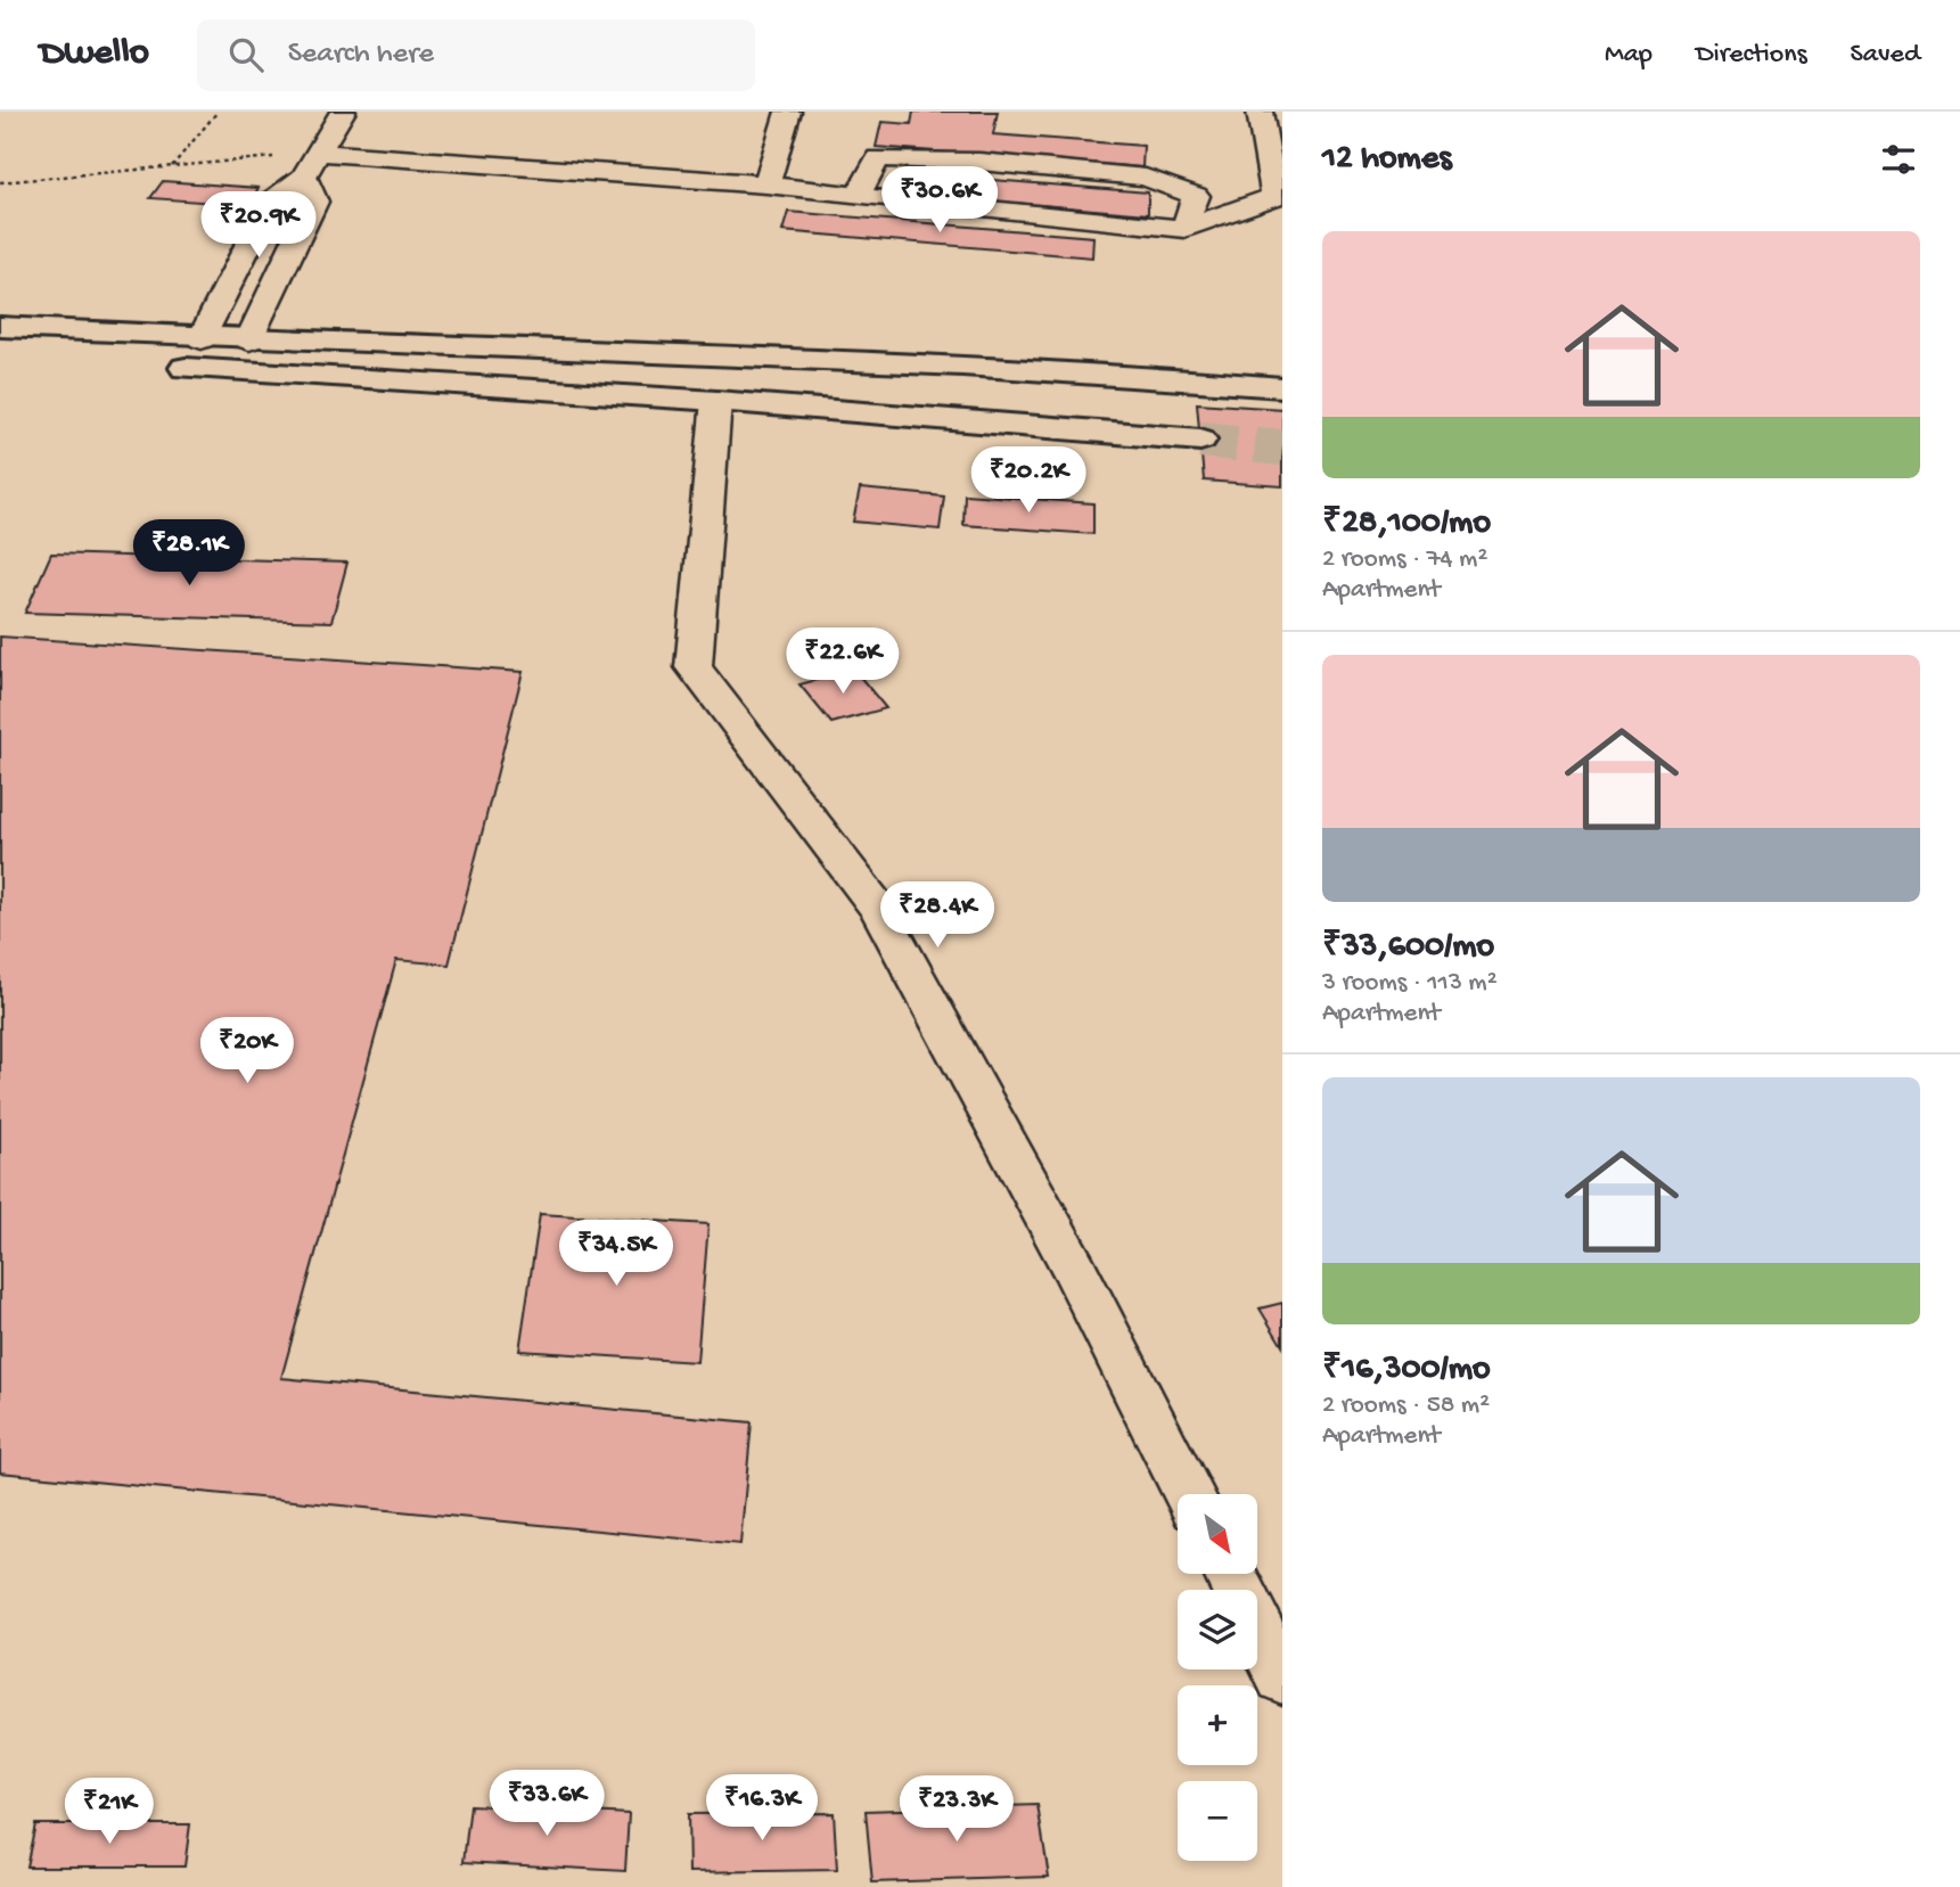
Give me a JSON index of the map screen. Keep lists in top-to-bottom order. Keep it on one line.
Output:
{"north":"bottom right","page":{"header":"Dwello","search":"Search here","nav":["Map","Directions","Saved"],"heading":"12 homes","price":["₹30.6K","₹20.9K","₹20.2K","₹28.1K","₹22.6K","₹28.4K","₹20K","₹34.5K","₹33.6K","₹16.3K","₹23.3K","₹21K"],"list":[{"name":"₹28,100/mo","note":"2 rooms · 74 m² · Apartment"},{"name":"₹33,600/mo","note":"3 rooms · 113 m² · Apartment"},{"name":"₹16,300/mo","note":"2 rooms · 58 m² · Apartment"}],"map_buttons":["+","−"]}}
